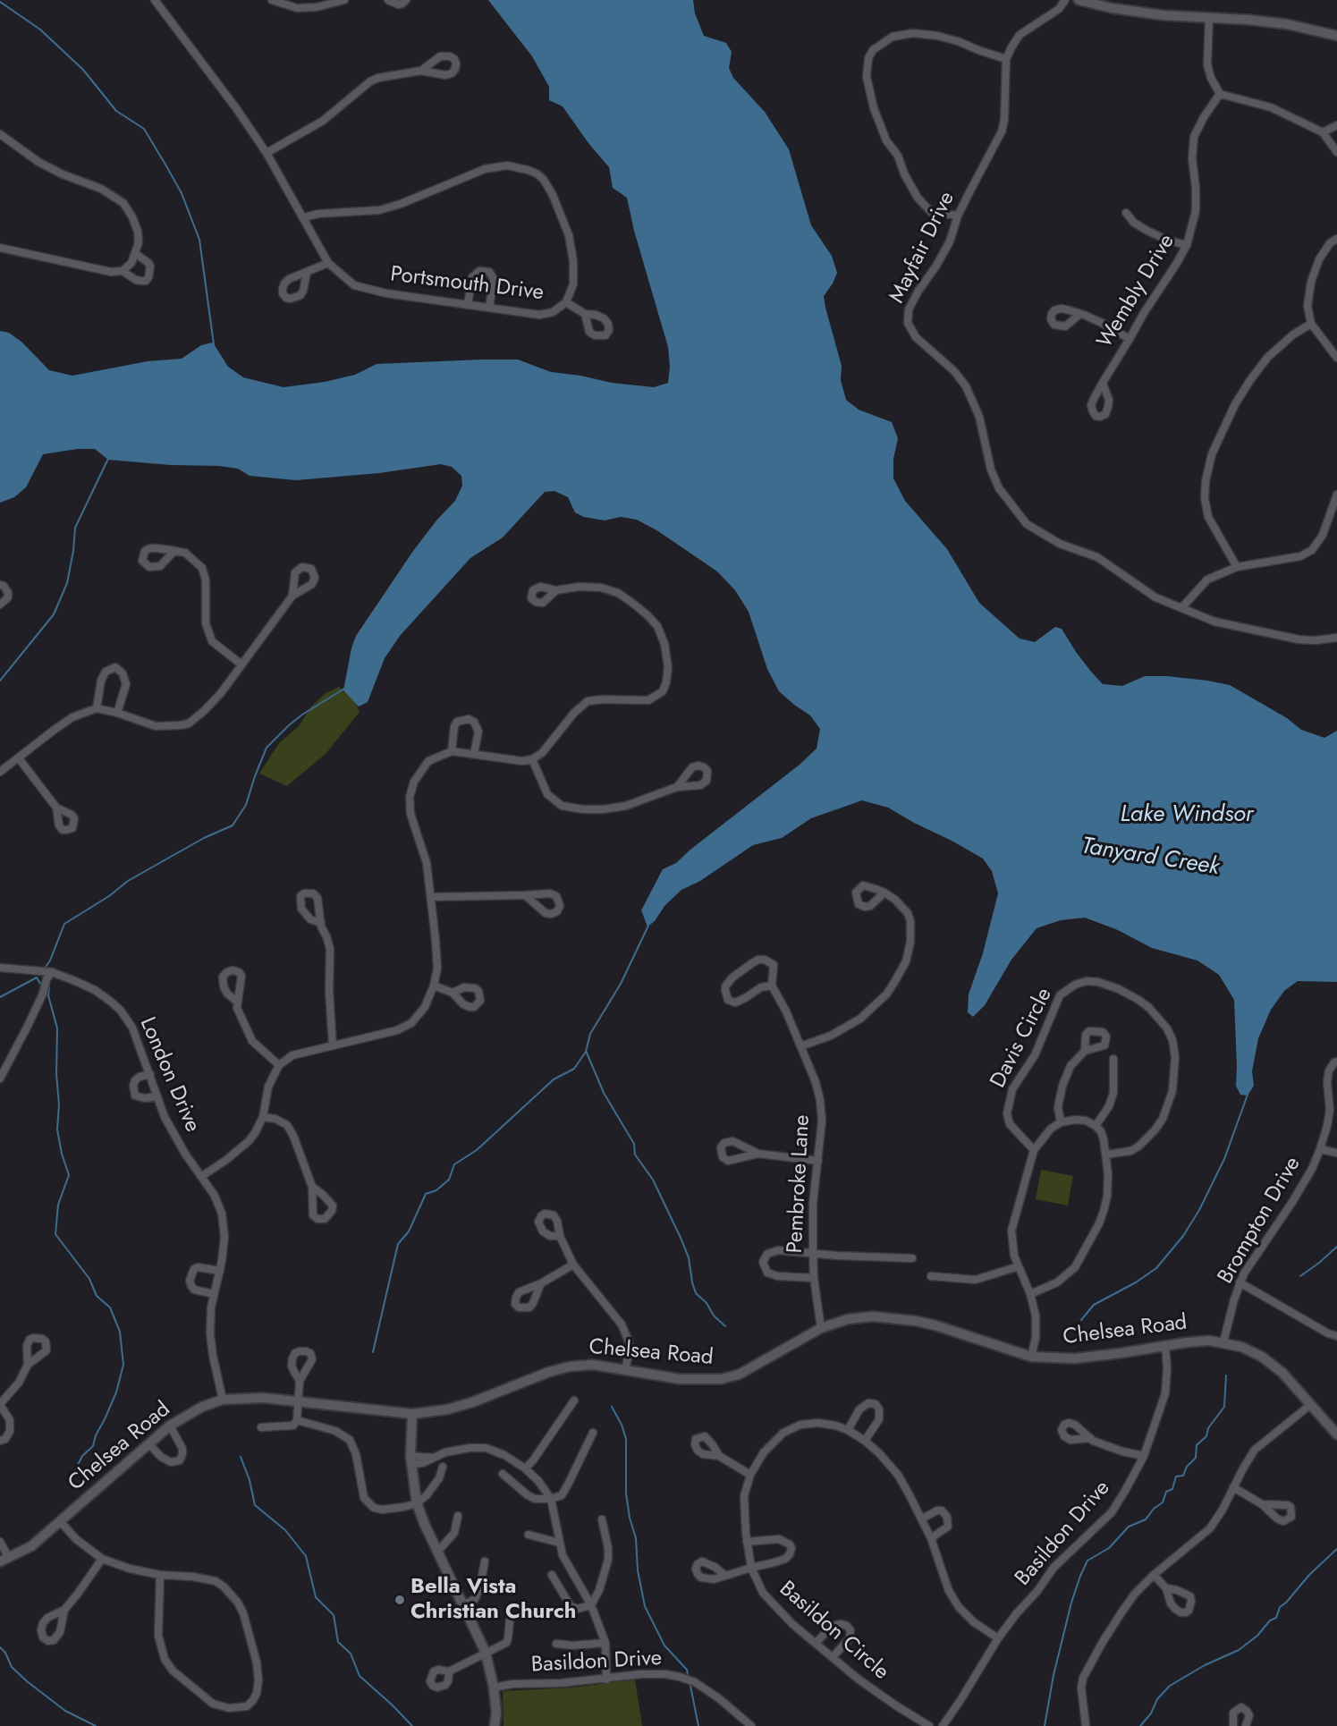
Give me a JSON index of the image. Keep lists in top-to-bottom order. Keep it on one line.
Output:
{"streets":{"street":["Mayfair Drive","Portsmouth Drive","Wembly Drive","Davis Circle","London Drive","Pembroke Lane","Brompton Drive","Chelsea Road","Basildon Drive","Basildon Circle"]},"crossings":[["London Drive","Chelsea Road"],["Pembroke Lane","Chelsea Road"],["Brompton Drive","Chelsea Road"],["Chelsea Road","Basildon Drive"],["Basildon Drive","Basildon Circle"]],"water":["Lake Windsor","Tanyard Creek"],"places":["Bella Vista Christian Church"]}
